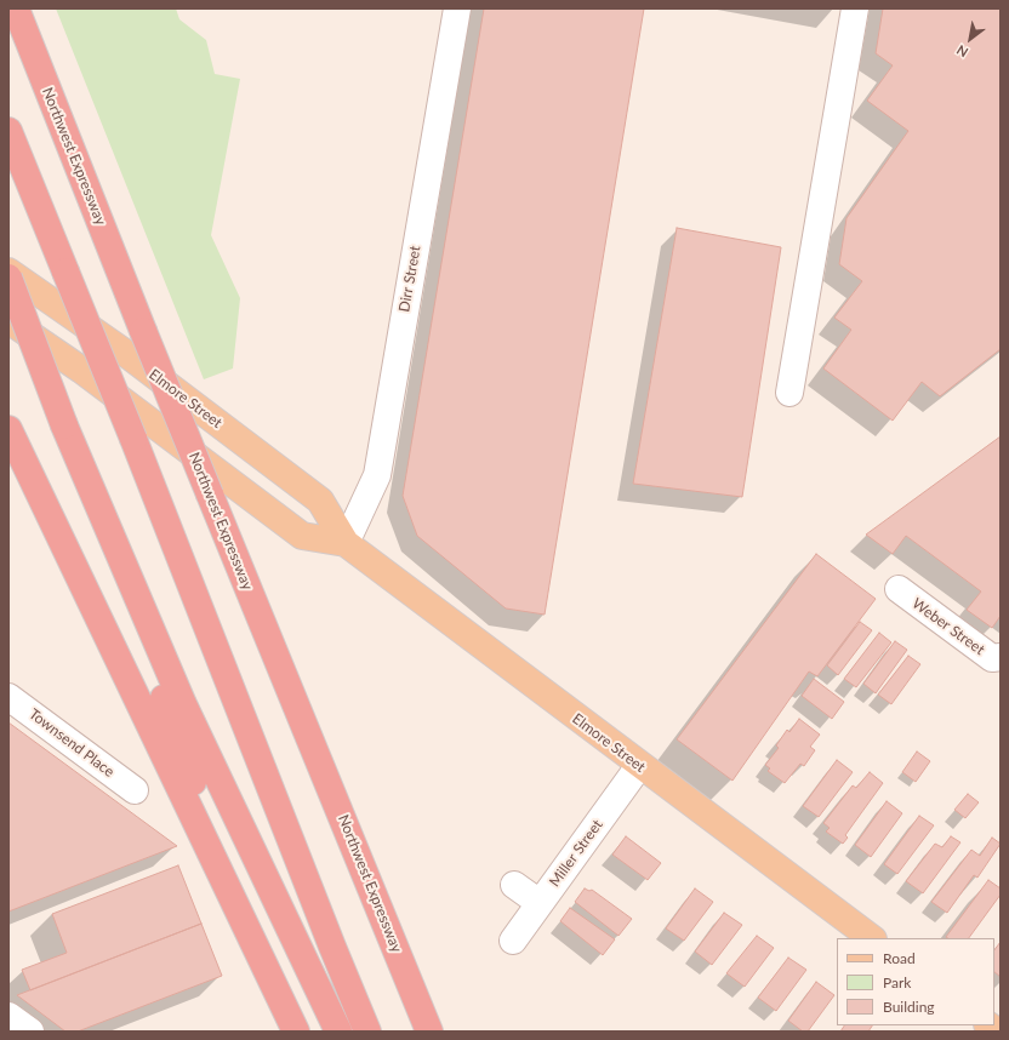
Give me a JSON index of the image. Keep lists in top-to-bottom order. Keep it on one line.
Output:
{"streets":{"highway":["Northwest Expressway"],"main road":["Elmore Street"],"street":["Dirr Street","Weber Street","Townsend Place","Miller Street"]},"crossings":[["Dirr Street","Elmore Street"],["Elmore Street","Miller Street"]],"legend":["Road","Park","Building"],"north":"bottom left"}
